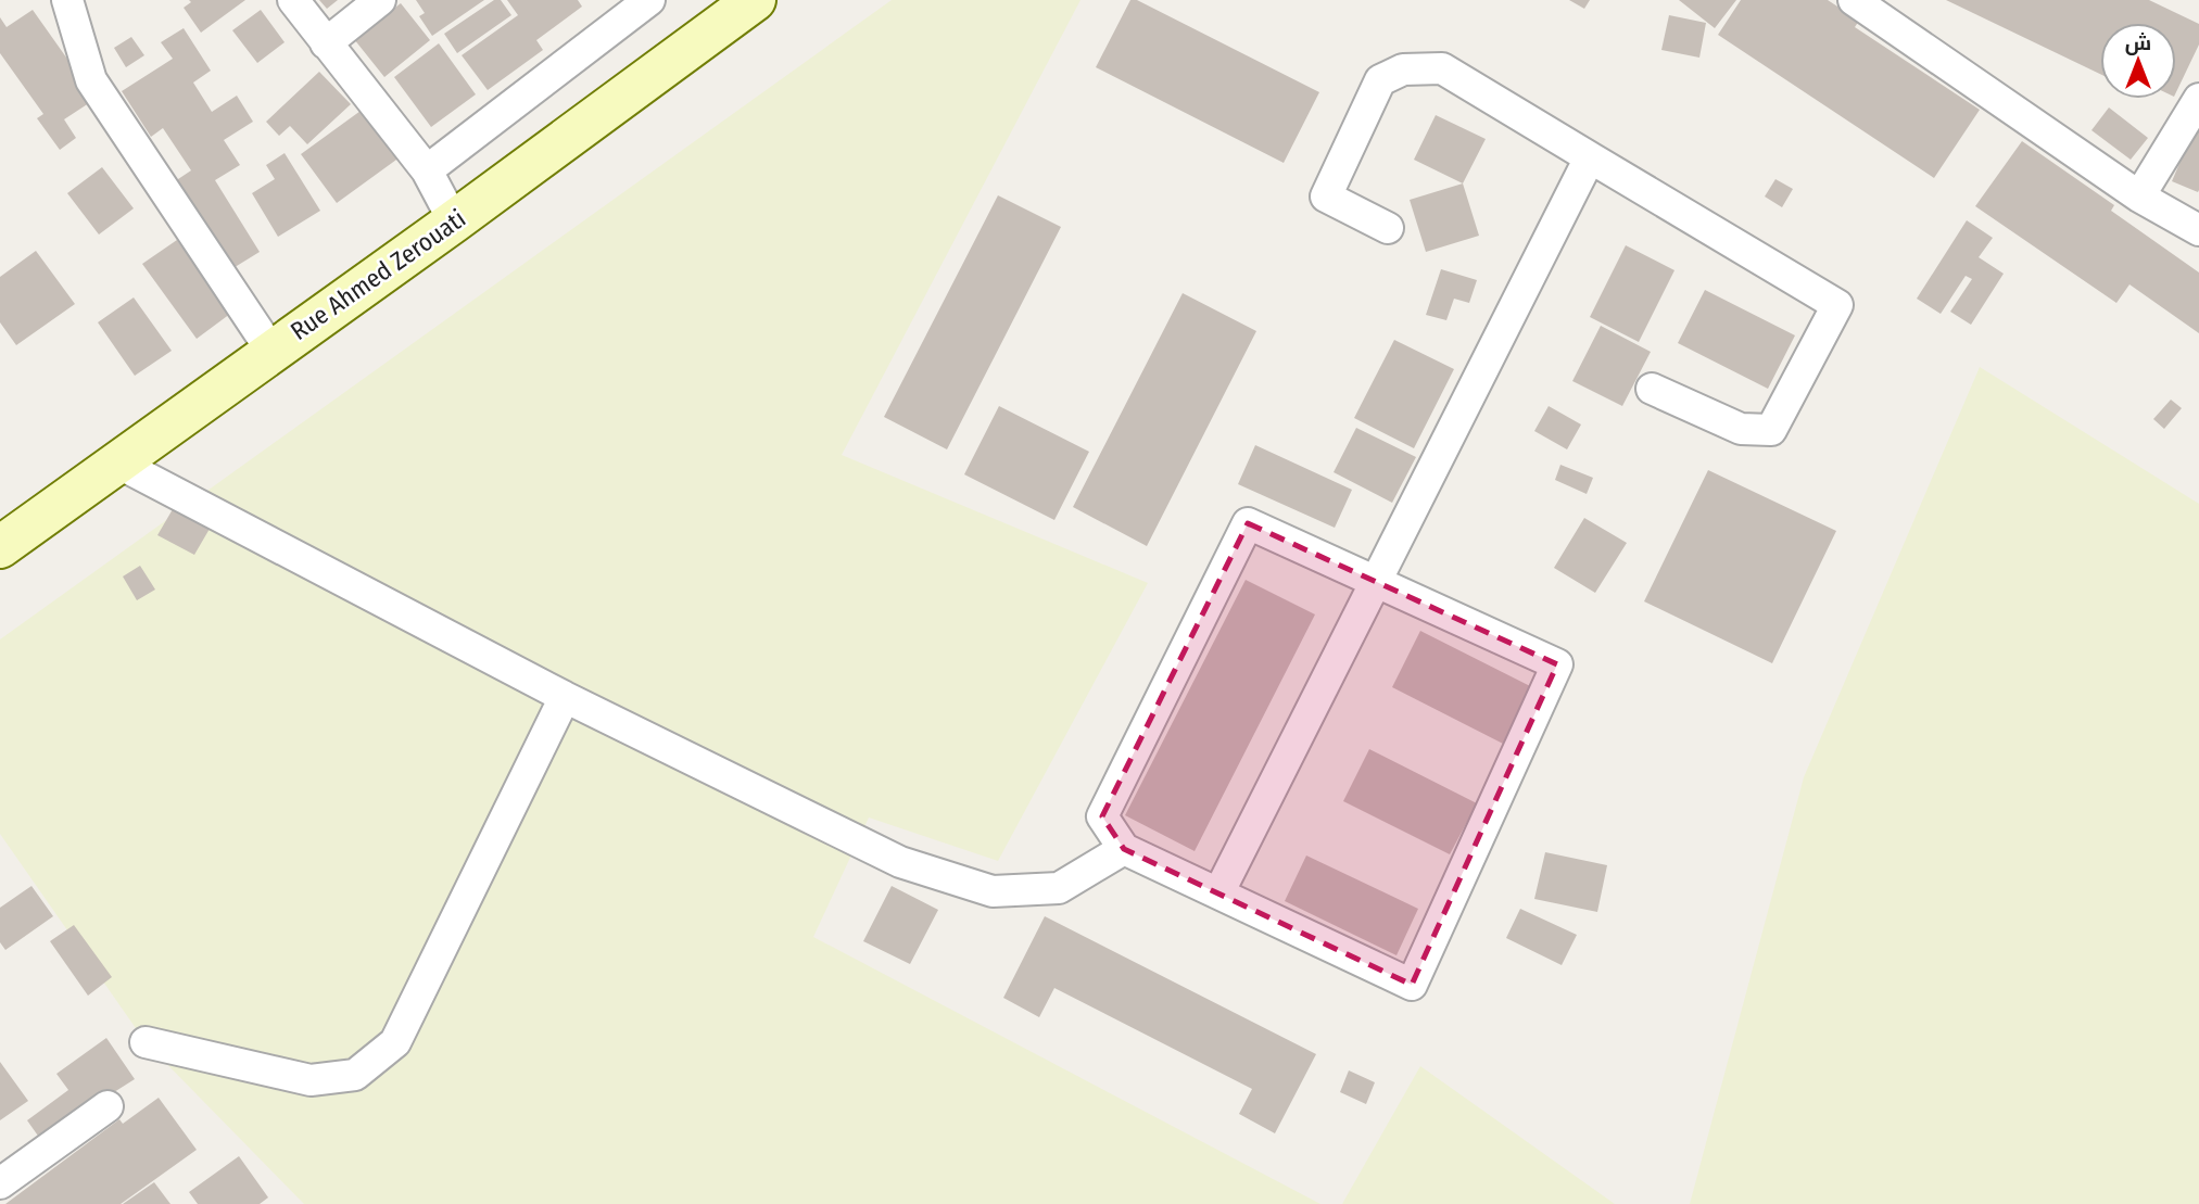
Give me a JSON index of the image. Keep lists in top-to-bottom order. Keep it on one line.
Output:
{"streets":{"main road":["Rue Ahmed Zerouati"]},"north":"top"}
